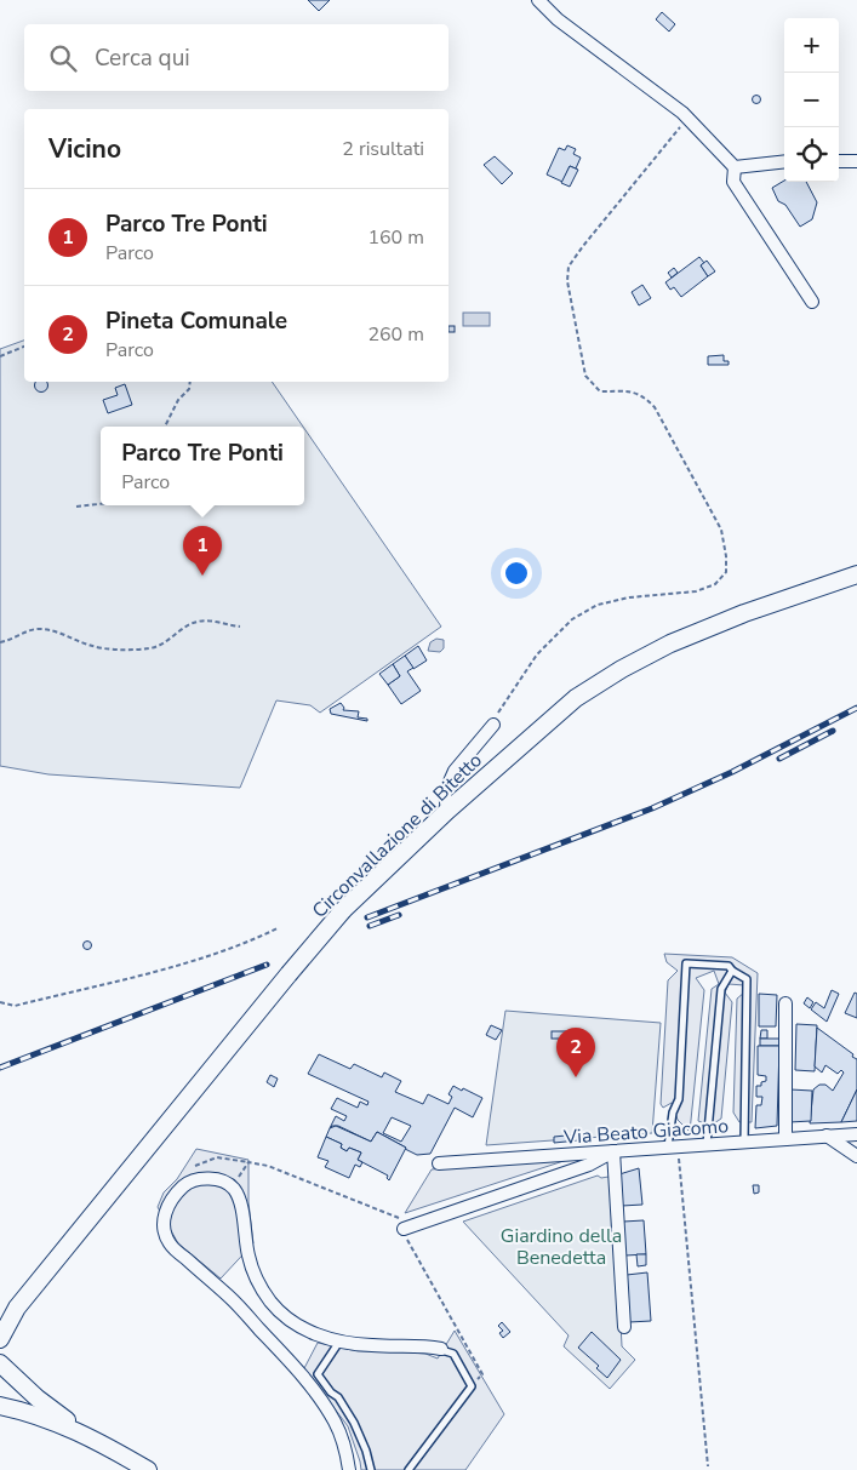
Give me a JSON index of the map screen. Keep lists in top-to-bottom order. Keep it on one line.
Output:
{"streets":{"main road":["Circonvallazione di Bitetto"],"street":["Via Beato Giacomo"]},"parks":["Giardino della Benedetta"],"page":{"map_buttons":["+","−"],"search":"Cerca qui","heading":["Vicino","2 risultati"],"list":[{"mark":"1","name":"Parco Tre Ponti","note":"Parco","value":"160 m"},{"mark":"2","name":"Pineta Comunale","note":"Parco","value":"260 m"}],"popup":["Parco Tre Ponti","Parco"],"pins":["1","2"]}}
